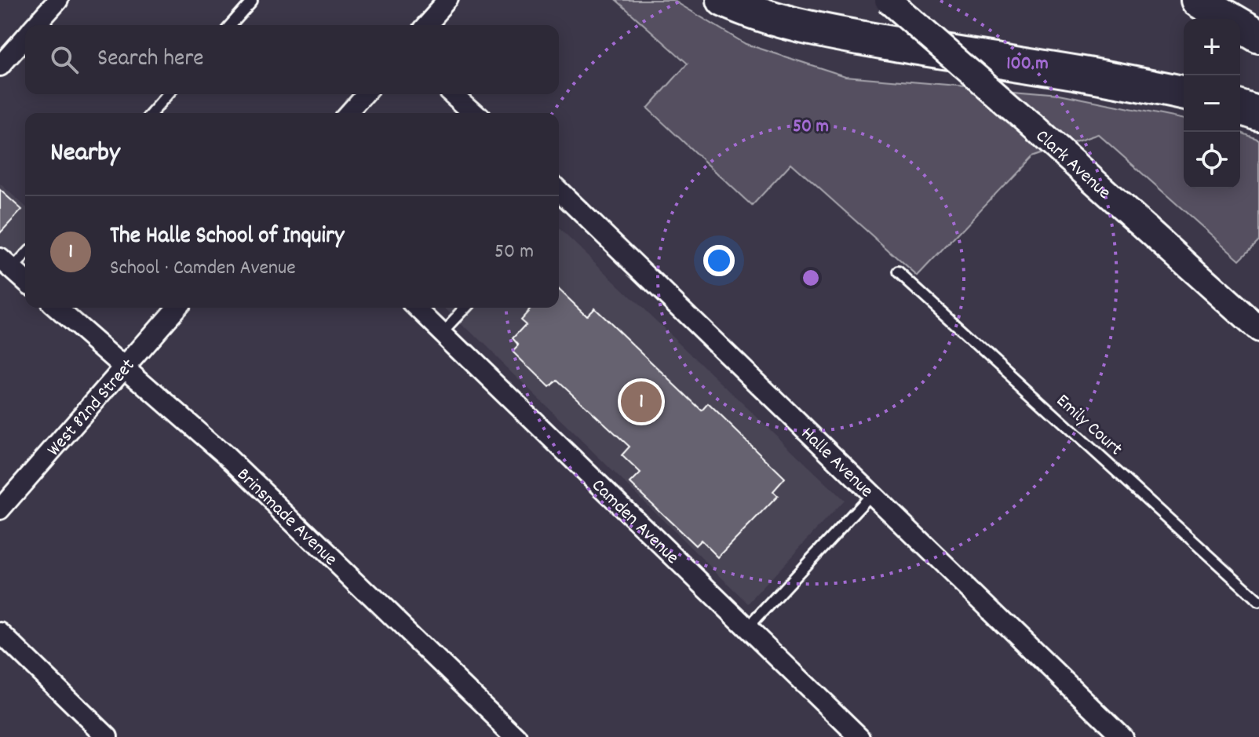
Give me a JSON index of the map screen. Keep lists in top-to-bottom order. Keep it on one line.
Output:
{"streets":{"street":["Clark Avenue","West 82nd Street","Halle Avenue","Brinsmade Avenue","Camden Avenue"],"lane":["Emily Court"]},"crossings":[["West 82nd Street","Brinsmade Avenue"]],"page":{"map_buttons":["+","−"],"search":"Search here","heading":"Nearby","list":[{"mark":"1","name":"The Halle School of Inquiry","note":"School · Camden Avenue","value":"50 m"}],"pins":"1"},"rings":["100 m","50 m"]}
